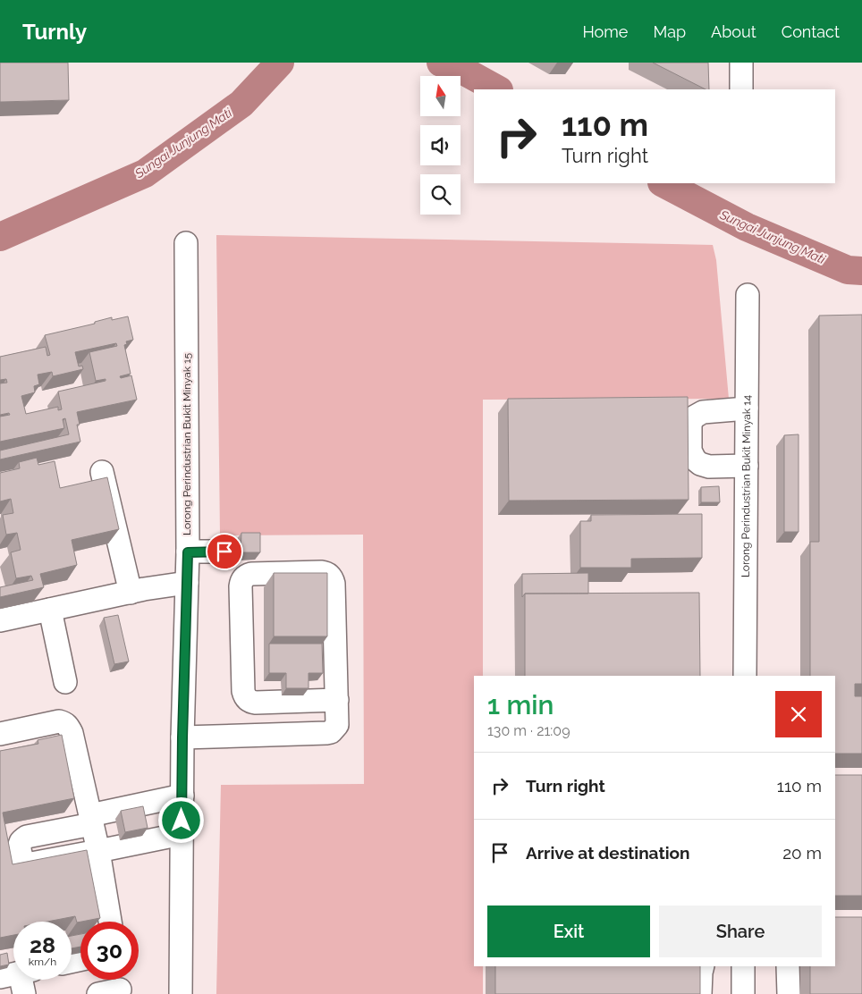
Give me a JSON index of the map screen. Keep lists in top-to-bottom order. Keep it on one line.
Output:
{"streets":{"street":["Lorong Perindustrian Bukit Minyak 15","Lorong Perindustrian Bukit Minyak 14"]},"water":["Sungai Junjung Mati"],"north":"top","page":{"header":"Turnly","nav":["Home","Map","About","Contact"],"turn":["110 m","Turn right"],"heading":["1 min","130 m · 21:09"],"list":[{"name":"Turn right","value":"110 m"},{"name":"Arrive at destination","value":"20 m"}],"buttons":["Exit","Share"],"speed":"28 km/h","limit":"30"}}
